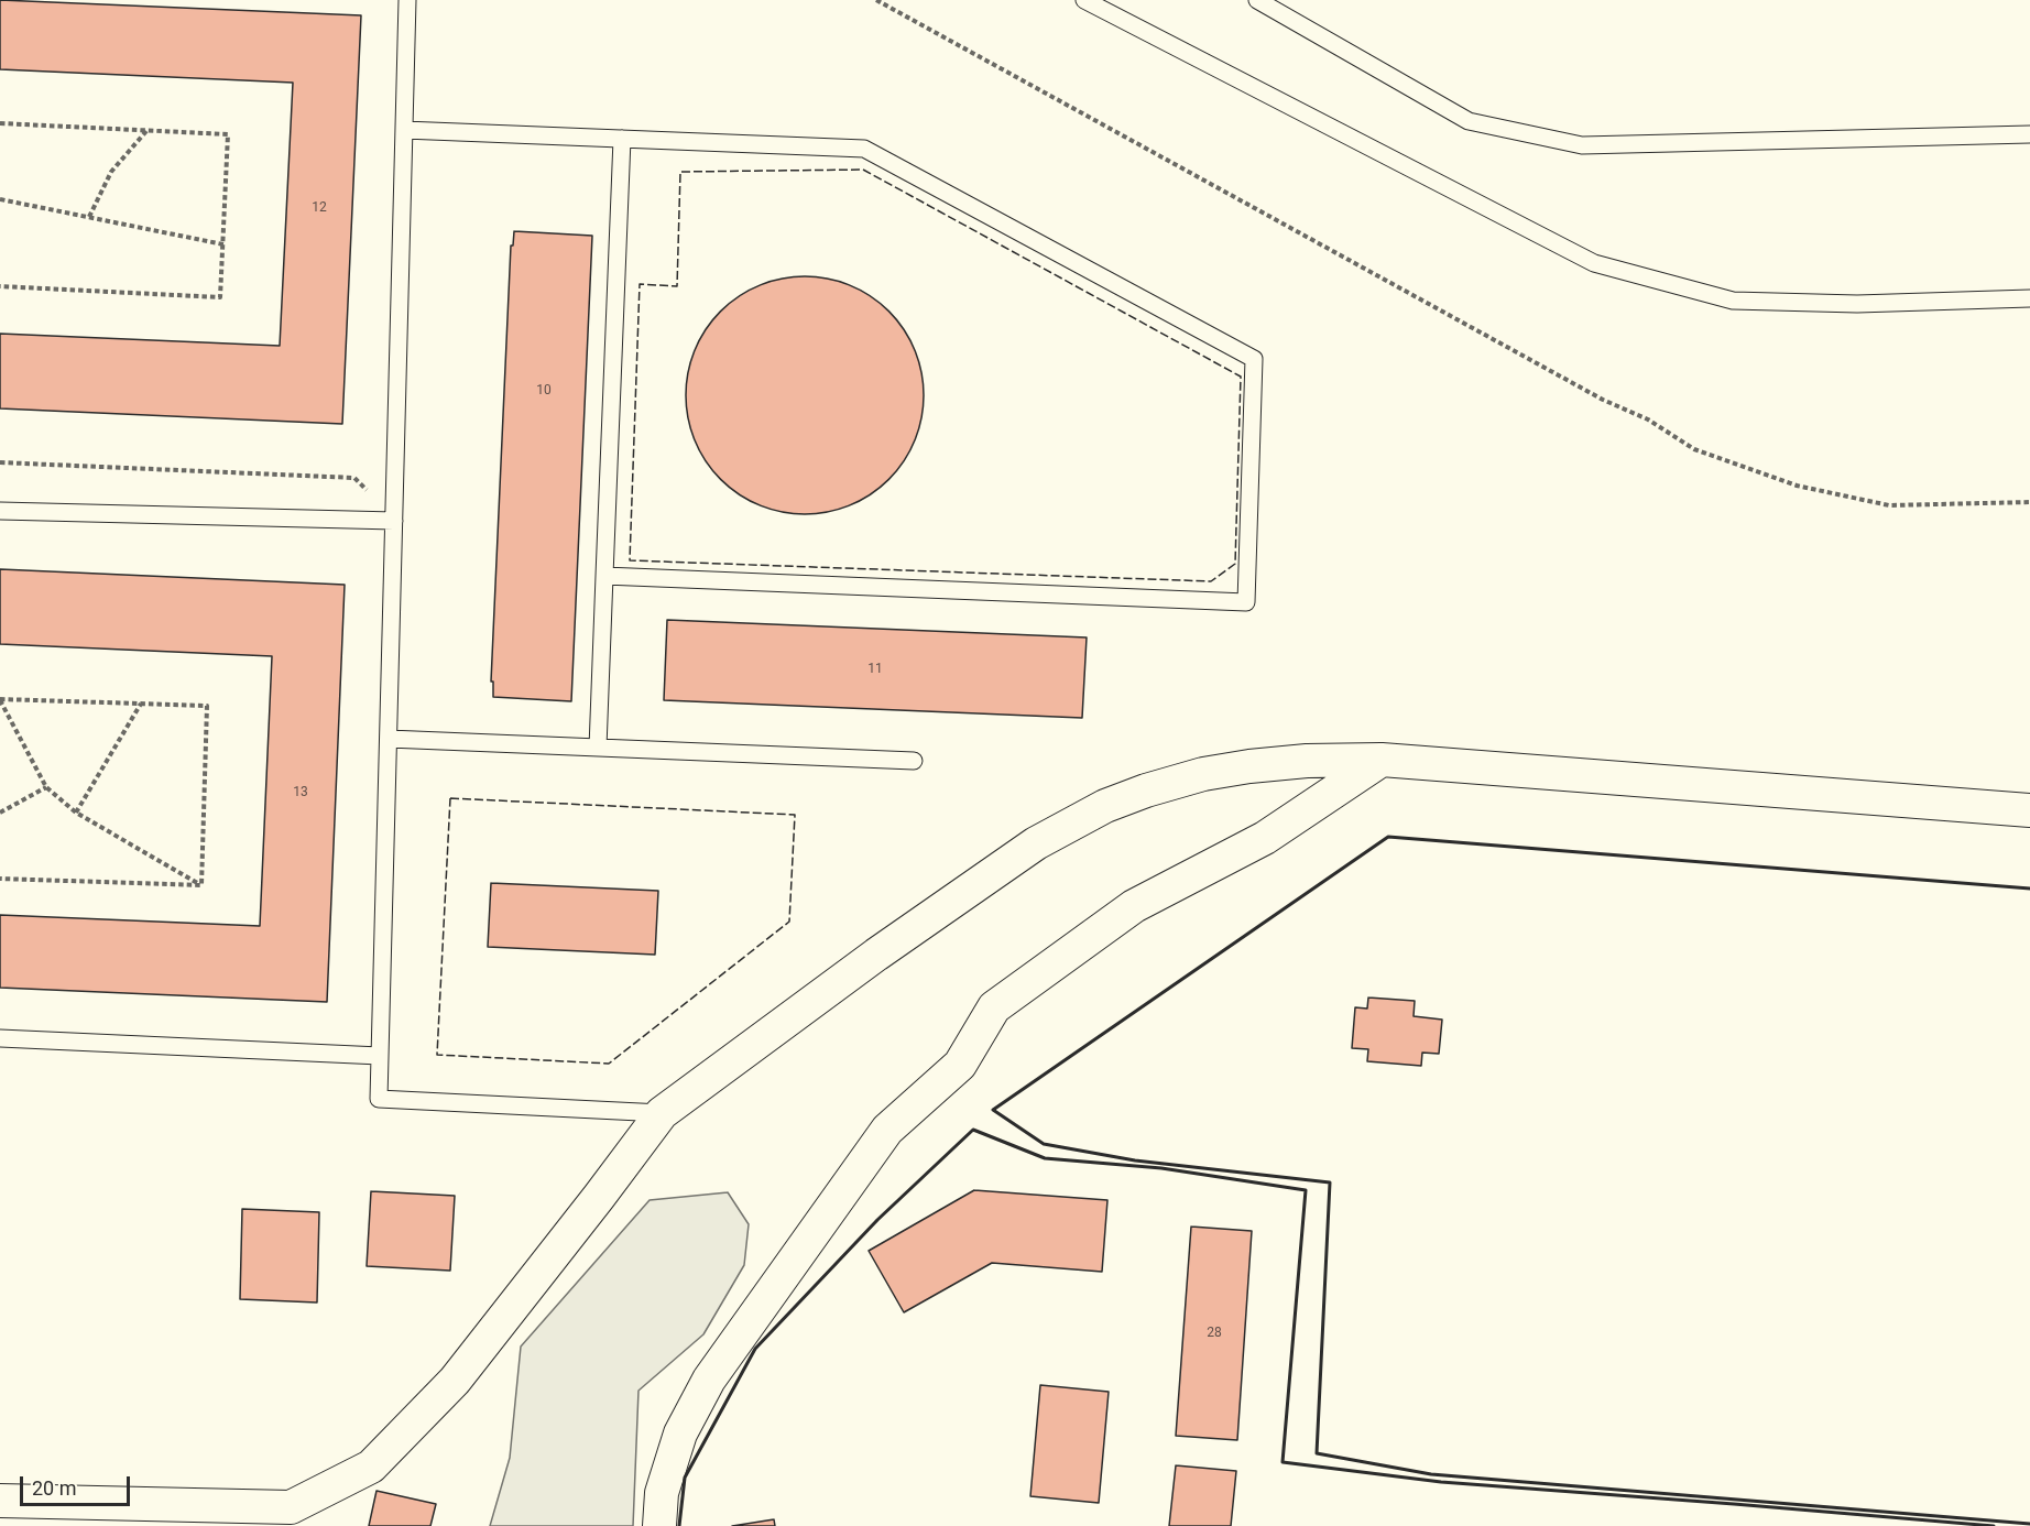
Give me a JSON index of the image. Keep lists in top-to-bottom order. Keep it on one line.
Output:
{"house_numbers":["12","10","11","13","28"],"scale_bar":"20 m"}
